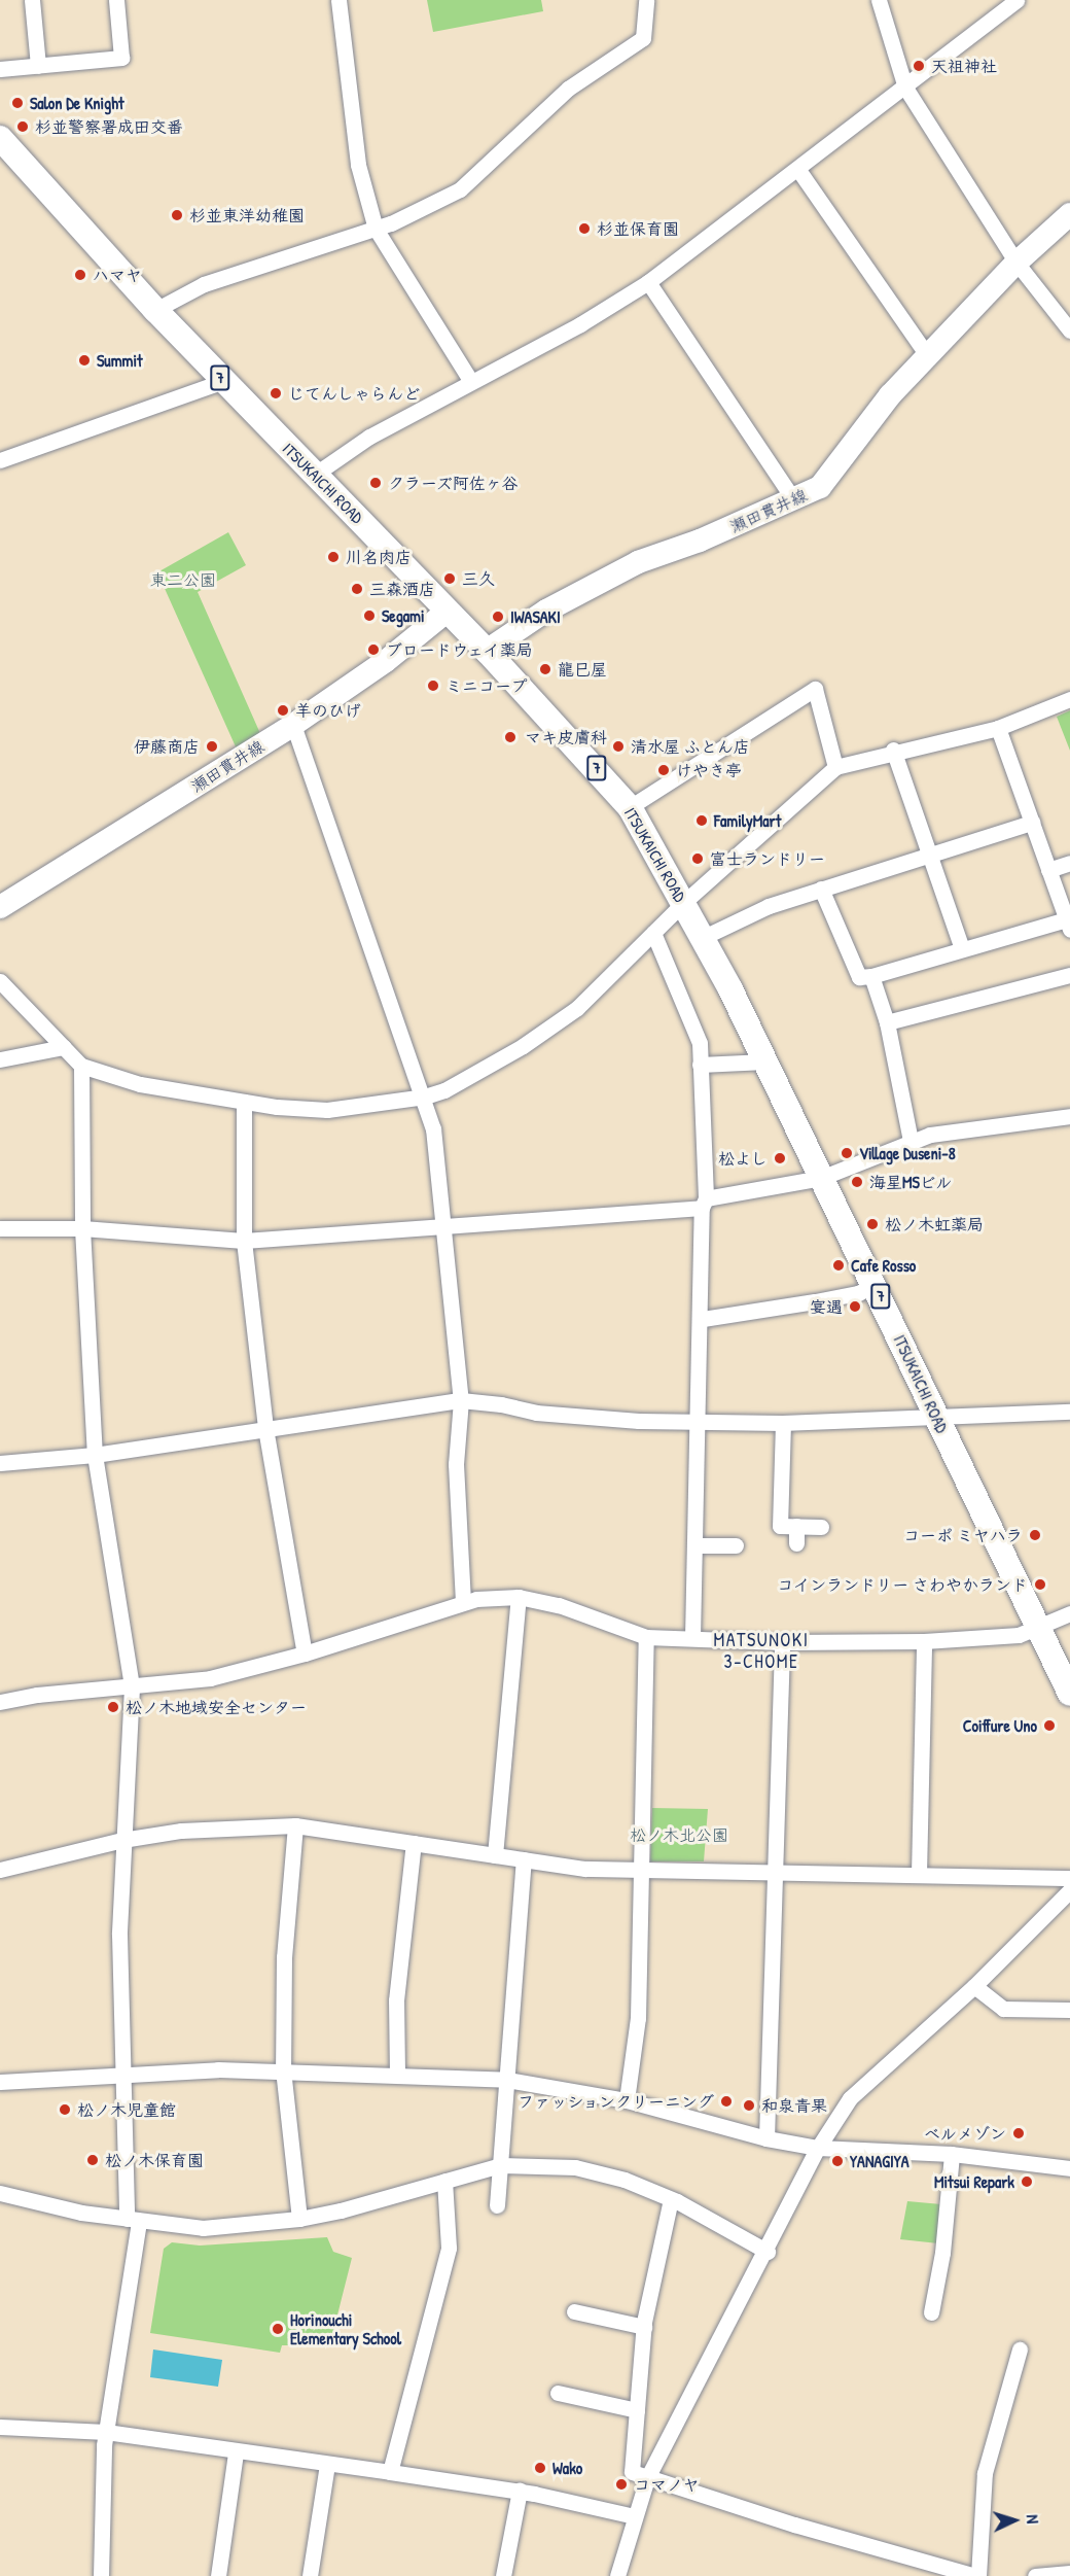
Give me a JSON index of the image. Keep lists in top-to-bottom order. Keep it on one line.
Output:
{"streets":{"main road":["7","ITSUKAICHI ROAD","瀬田貫井線"]},"crossings":[["ITSUKAICHI ROAD","瀬田貫井線"]],"districts":["MATSUNOKI 3-CHOME"],"parks":["東二公園","松ノ木北公園"],"places":["天祖神社","Salon De Knight","杉並警察署成田交番","杉並東洋幼稚園","杉並保育園","ハマヤ","Summit","じてんしゃらんど","クラーズ阿佐ヶ谷","川名肉店","三久","三森酒店","Segami","IWASAKI","ブロードウェイ薬局","龍巳屋","ミニコープ","羊のひげ","マキ皮膚科","伊藤商店","清水屋 ふとん店","けやき亭","FamilyMart","富士ランドリー","Village Duseni-8","松よし","海星MSビル","松ノ木虹薬局","Cafe Rosso","宴遇","コーポ ミヤハラ","コインランドリー さわやかランド","松ノ木地域安全センター","Coiffure Uno","ファッションクリーニング","和泉青果","松ノ木児童館","ベルメゾン","松ノ木保育園","YANAGIYA","Mitsui Repark","Horinouchi Elementary School","Wako","コマノヤ"],"north":"right"}
